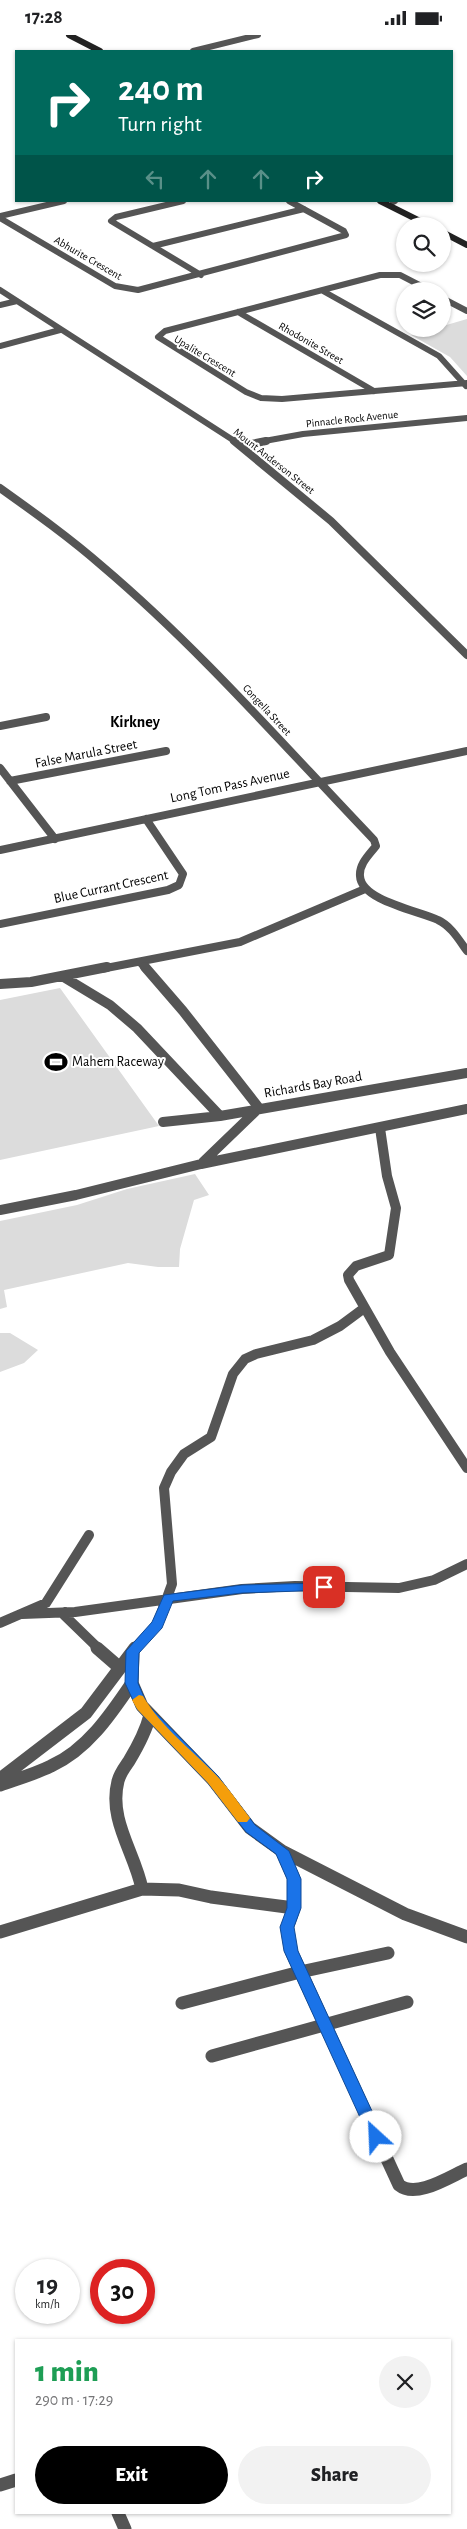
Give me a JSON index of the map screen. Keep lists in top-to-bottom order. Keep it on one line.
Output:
{"streets":{"street":["Abhurite Crescent","Rhodonite Street","Upalite Crescent","Pinnacle Rock Avenue","Mount Anderson Street","Congella Street","False Marula Street","Long Tom Pass Avenue","Blue Currant Crescent","Richards Bay Road"]},"crossings":[["Rhodonite Street","Upalite Crescent"],["Pinnacle Rock Avenue","Mount Anderson Street"],["Congella Street","Long Tom Pass Avenue"],["Long Tom Pass Avenue","Blue Currant Crescent"]],"districts":["Kirkney"],"places":{"sports":["Mahem Raceway"]},"page":{"status":"17:28","turn":["240 m","Turn right"],"speed":"19 km/h","limit":"30","heading":["1 min","290 m · 17:29"],"buttons":["Exit","Share"]}}
